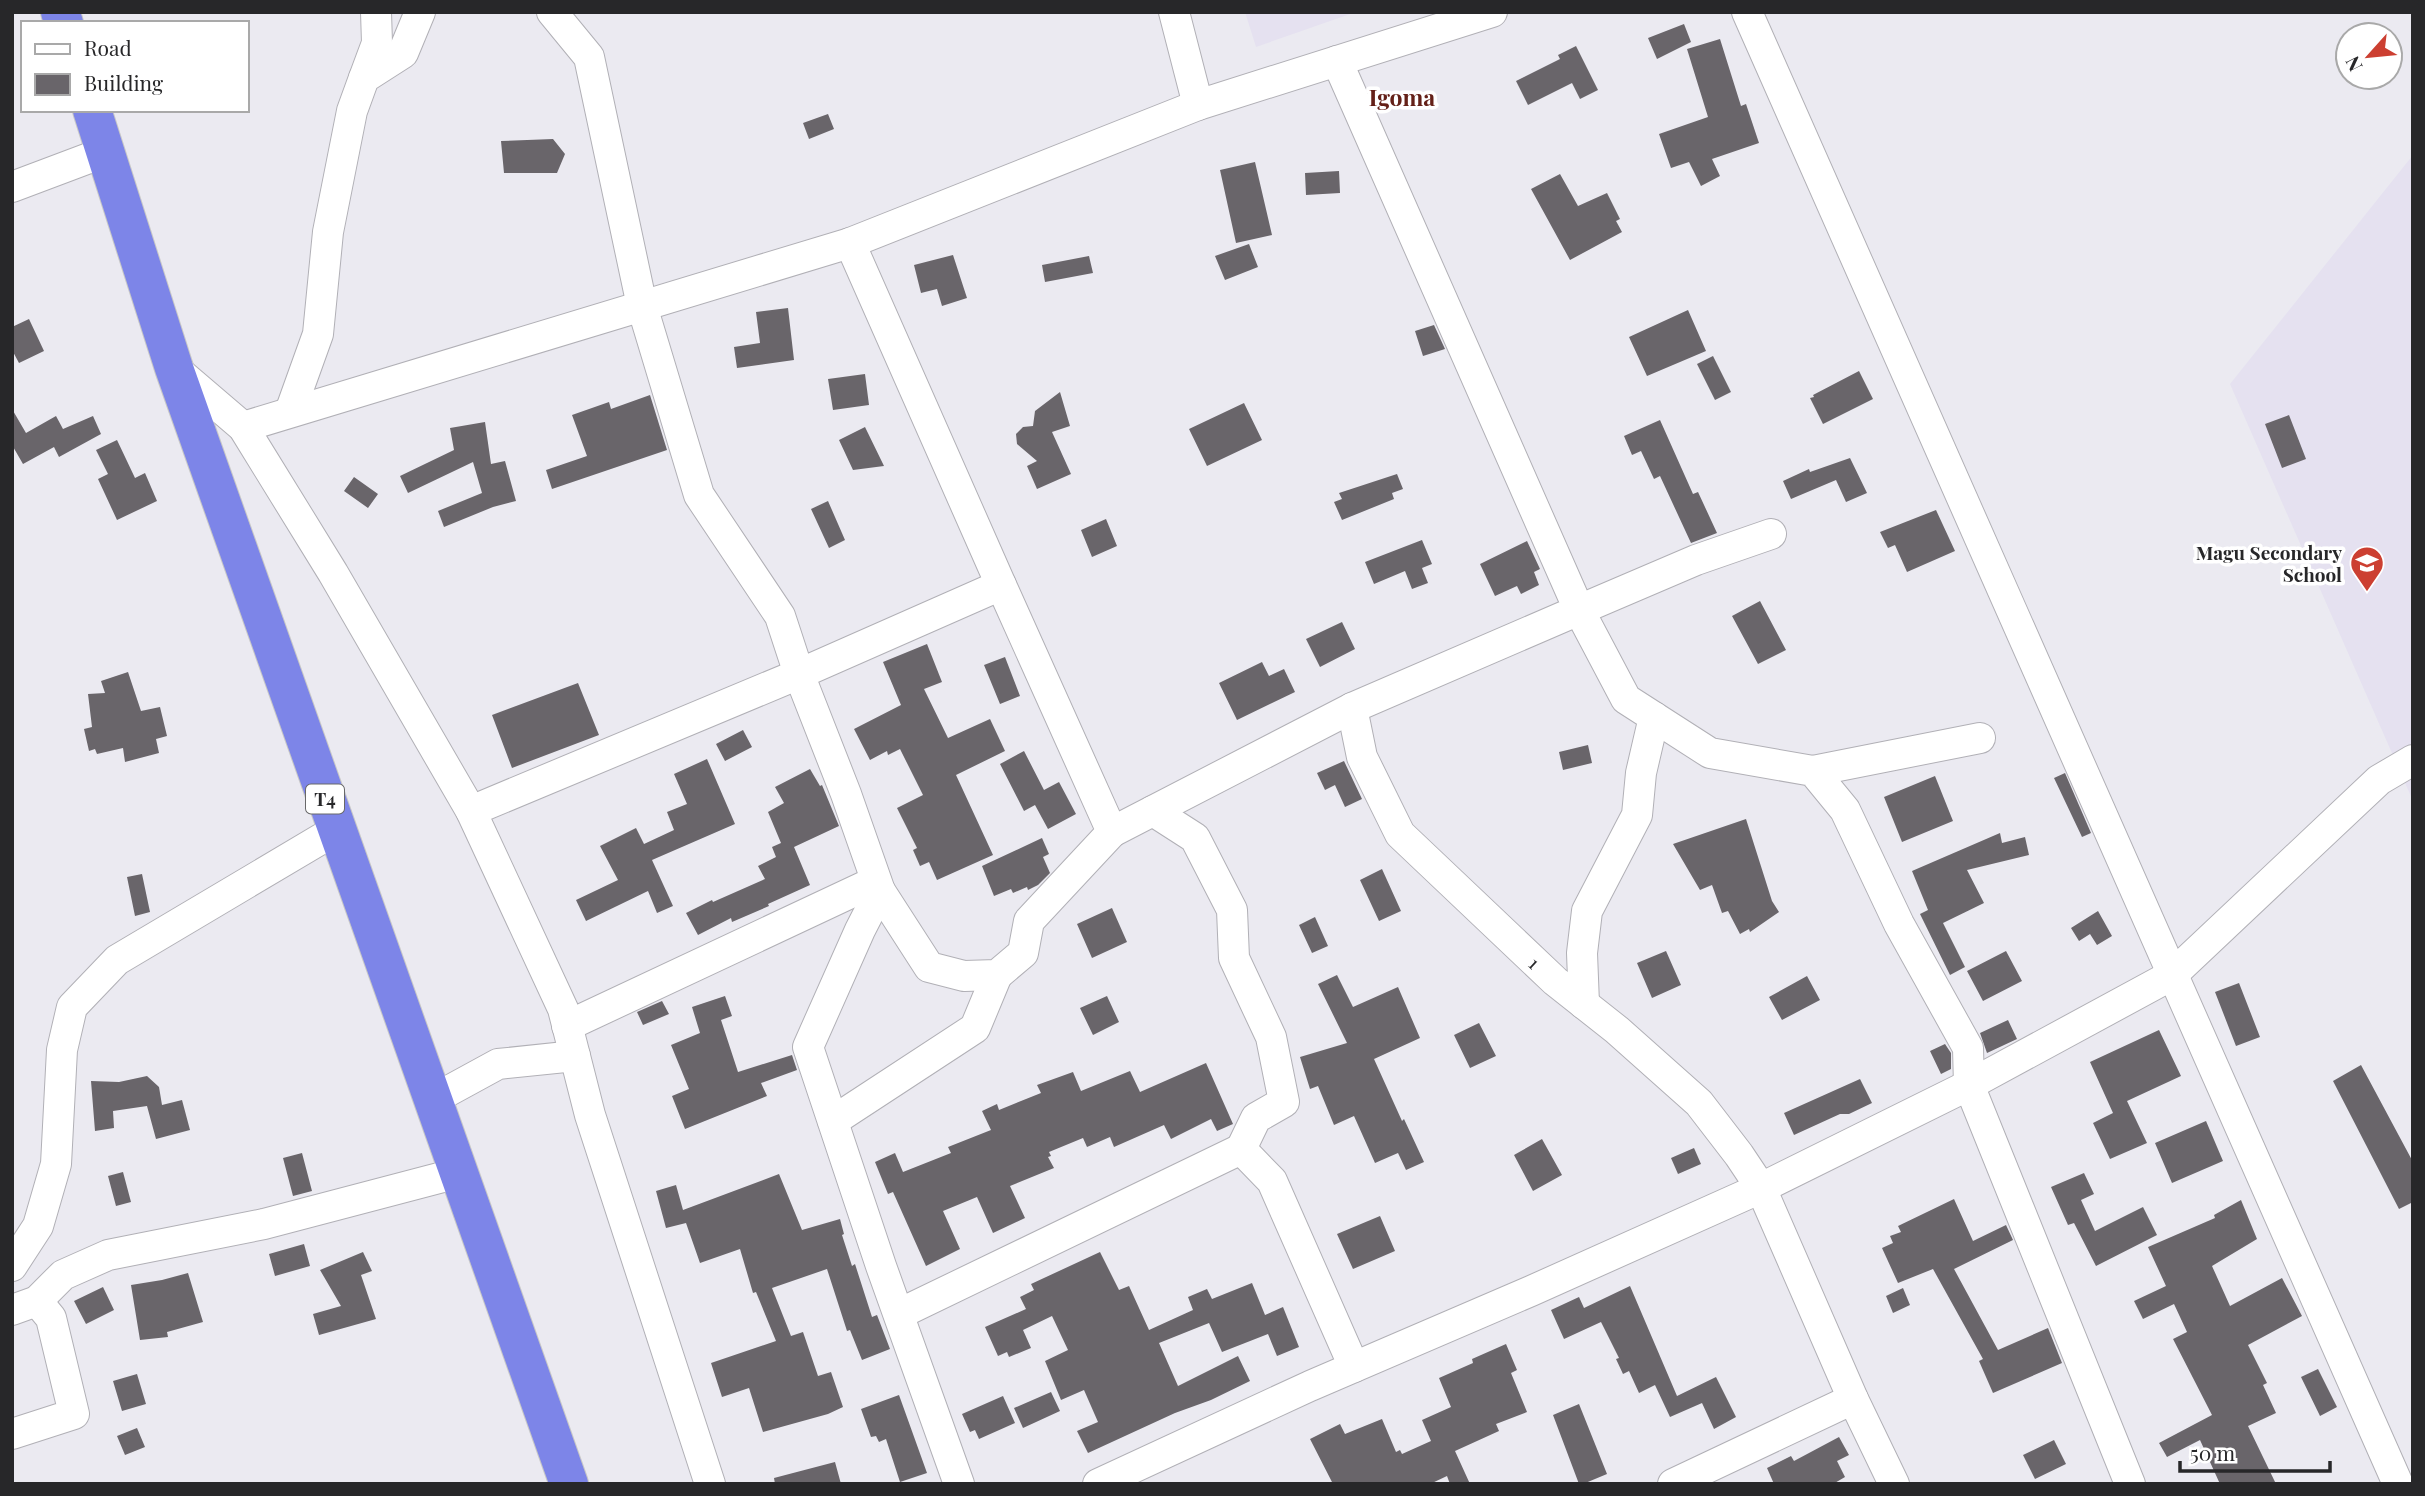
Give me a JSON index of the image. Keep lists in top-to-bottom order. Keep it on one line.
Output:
{"streets":{"highway":["T4"],"street":["1"]},"districts":["Igoma"],"places":{"school or university":["Magu Secondary School"]},"legend":["Road","Building"],"scale_bar":"50 m","north":"bottom left"}
